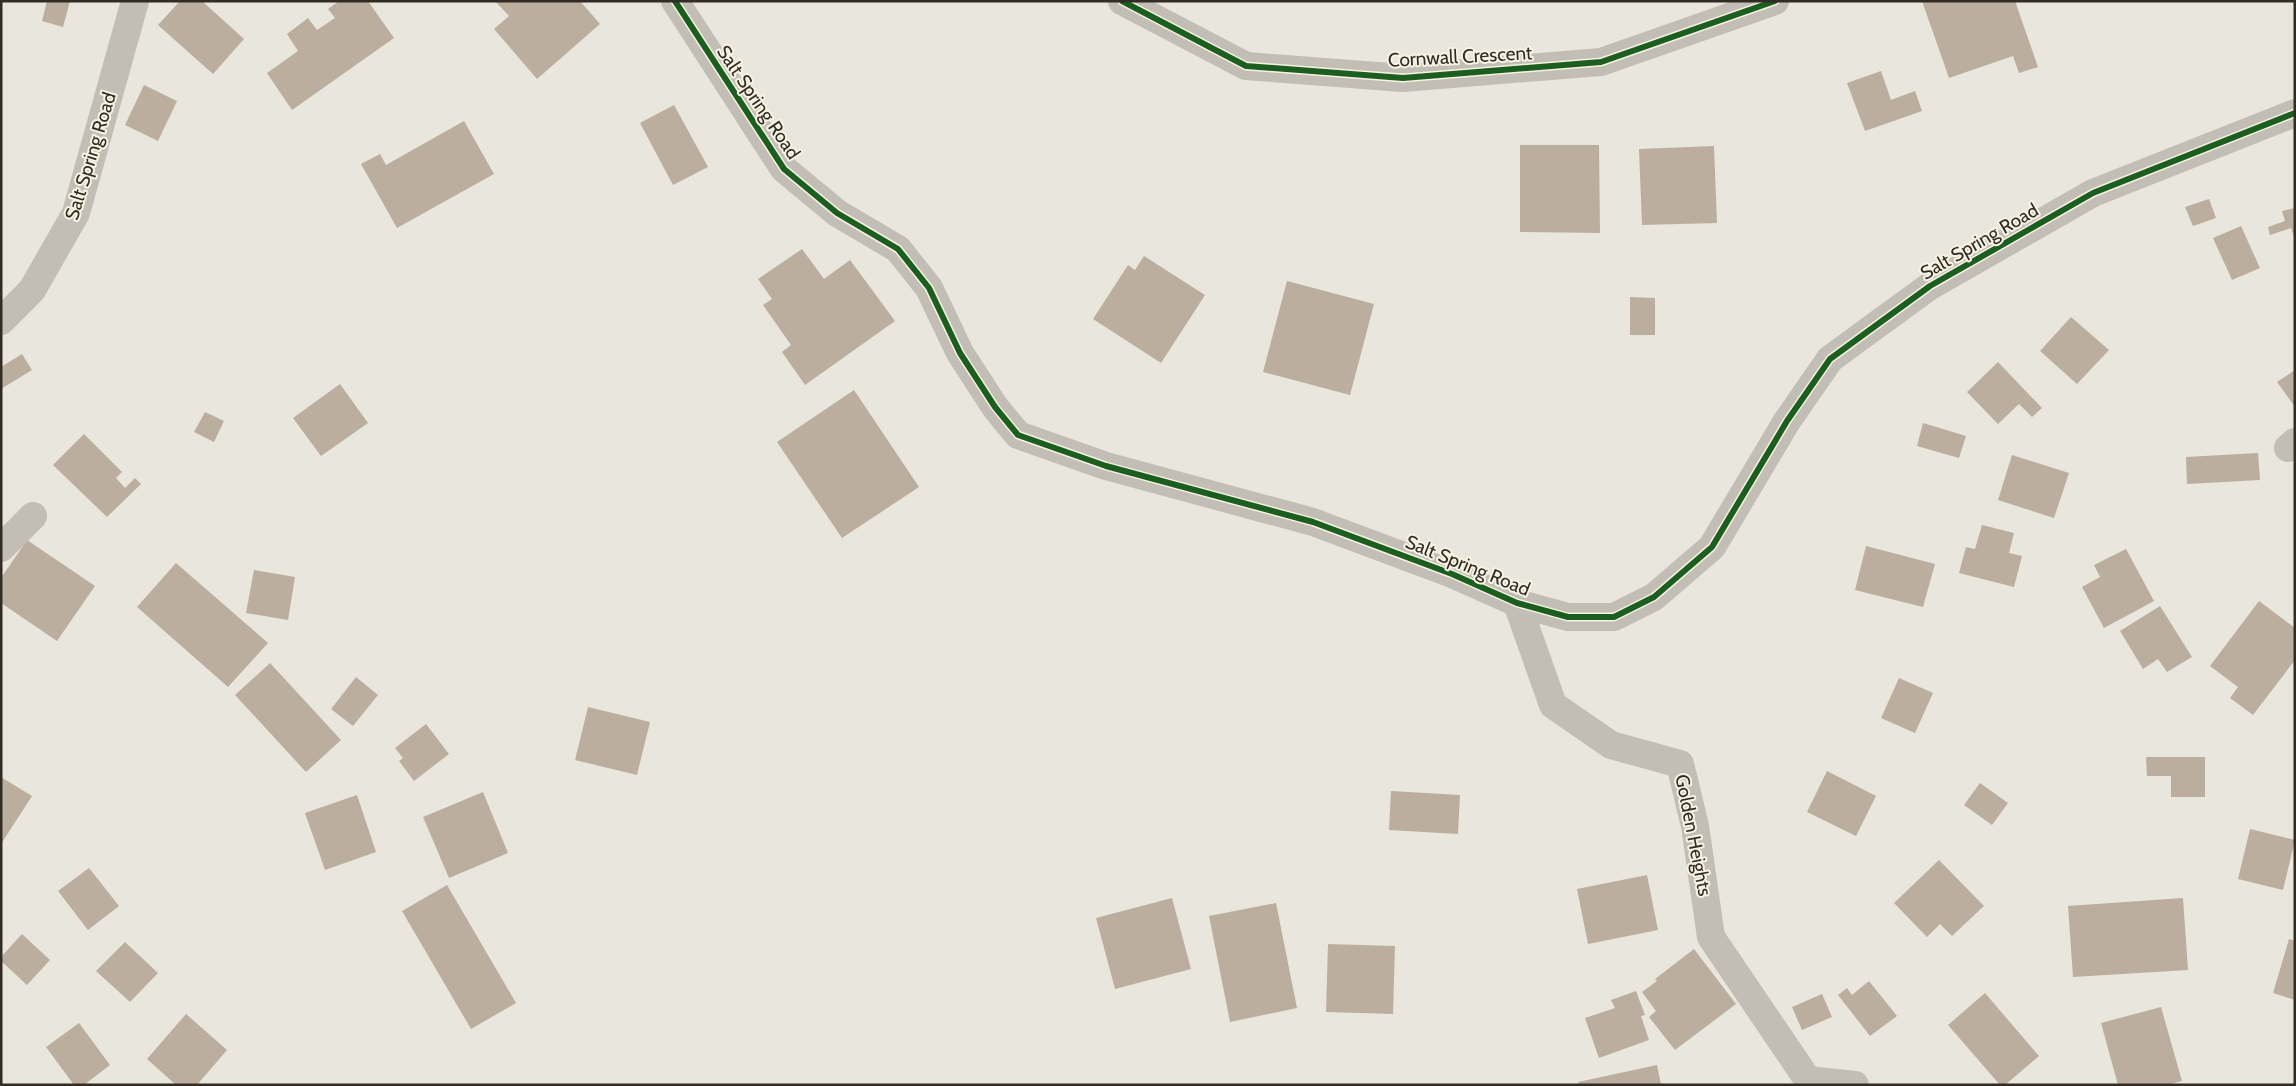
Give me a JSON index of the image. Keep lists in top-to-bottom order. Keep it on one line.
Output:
{"streets":{"street":["Cornwall Crescent","Salt Spring Road","Golden Heights"]},"crossings":[["Salt Spring Road","Golden Heights"]]}
